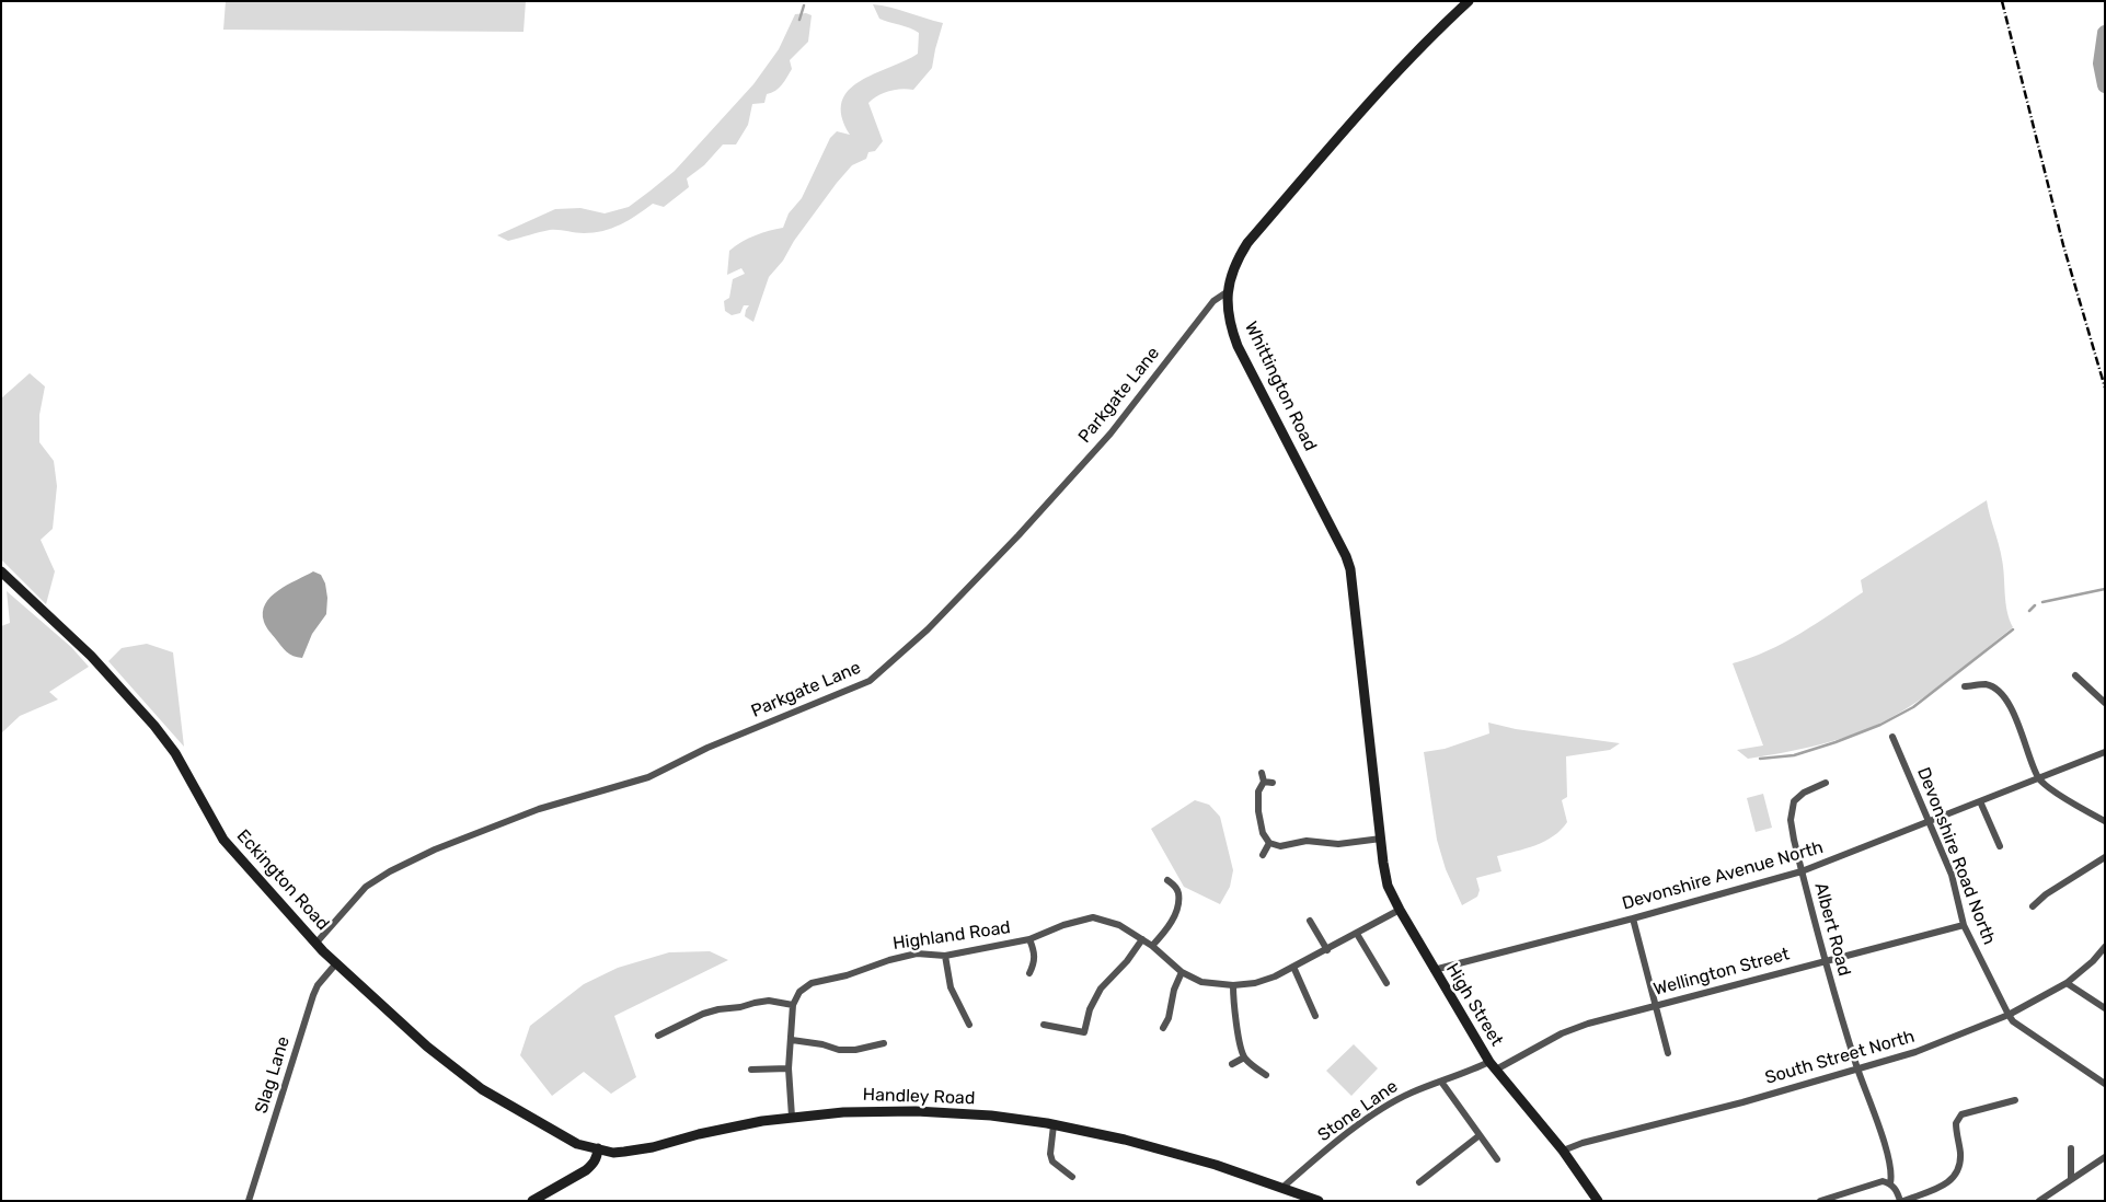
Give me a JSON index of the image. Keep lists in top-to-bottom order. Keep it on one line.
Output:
{"streets":{"main road":["Whittington Road","Eckington Road","High Street","Handley Road"],"street":["Parkgate Lane","Devonshire Road North","Devonshire Avenue North","Albert Road","Highland Road","Wellington Street","South Street North","Slag Lane","Stone Lane"]},"crossings":[["Whittington Road","Parkgate Lane"],["Whittington Road","High Street"],["Parkgate Lane","Eckington Road"],["Devonshire Road North","Devonshire Avenue North"],["Devonshire Road North","Wellington Street"],["Devonshire Road North","South Street North"],["Devonshire Avenue North","Albert Road"],["Devonshire Avenue North","High Street"],["Eckington Road","Slag Lane"],["Eckington Road","Handley Road"],["Albert Road","Wellington Street"],["Albert Road","South Street North"],["Highland Road","High Street"],["Wellington Street","High Street"],["Wellington Street","Stone Lane"],["High Street","South Street North"],["High Street","Stone Lane"],["Handley Road","Stone Lane"]]}
